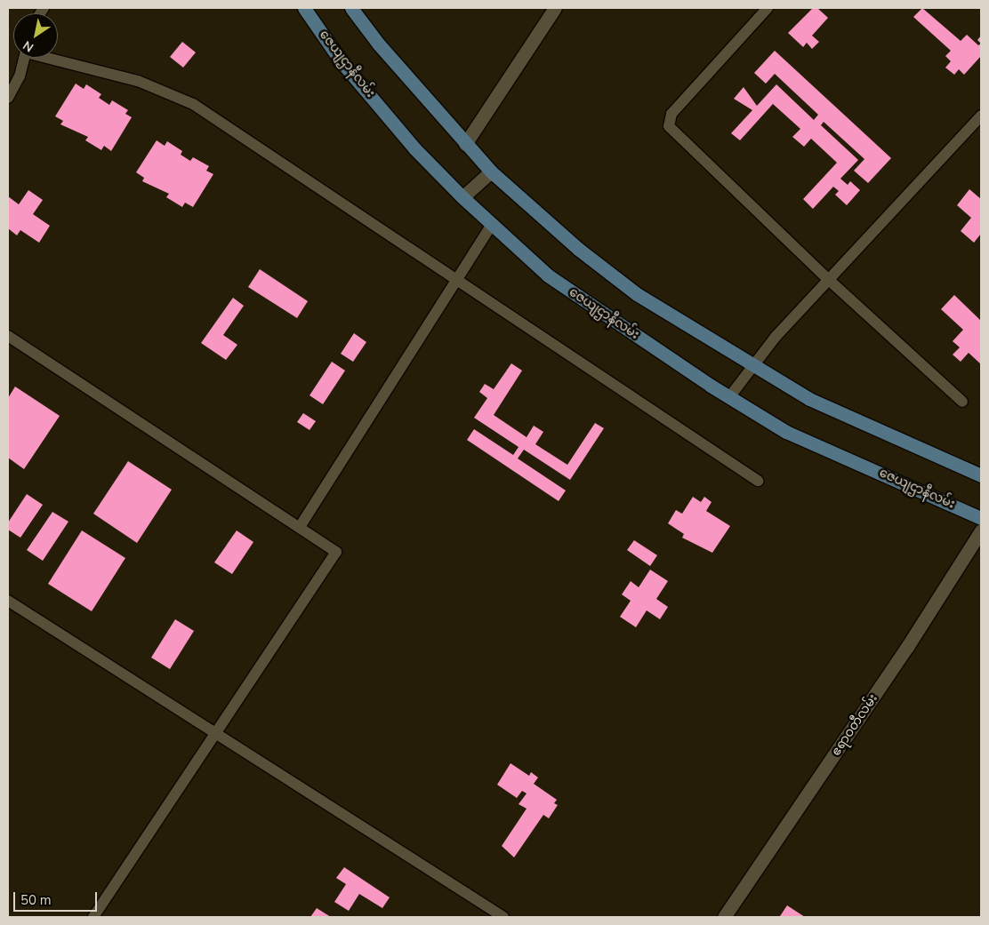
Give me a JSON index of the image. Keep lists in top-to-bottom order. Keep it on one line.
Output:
{"streets":{"main road":["ဇေယျဌာနီလမ်း"],"street":["ဧရာဝတီလမ်း"]},"scale_bar":"50 m","north":"bottom left"}
